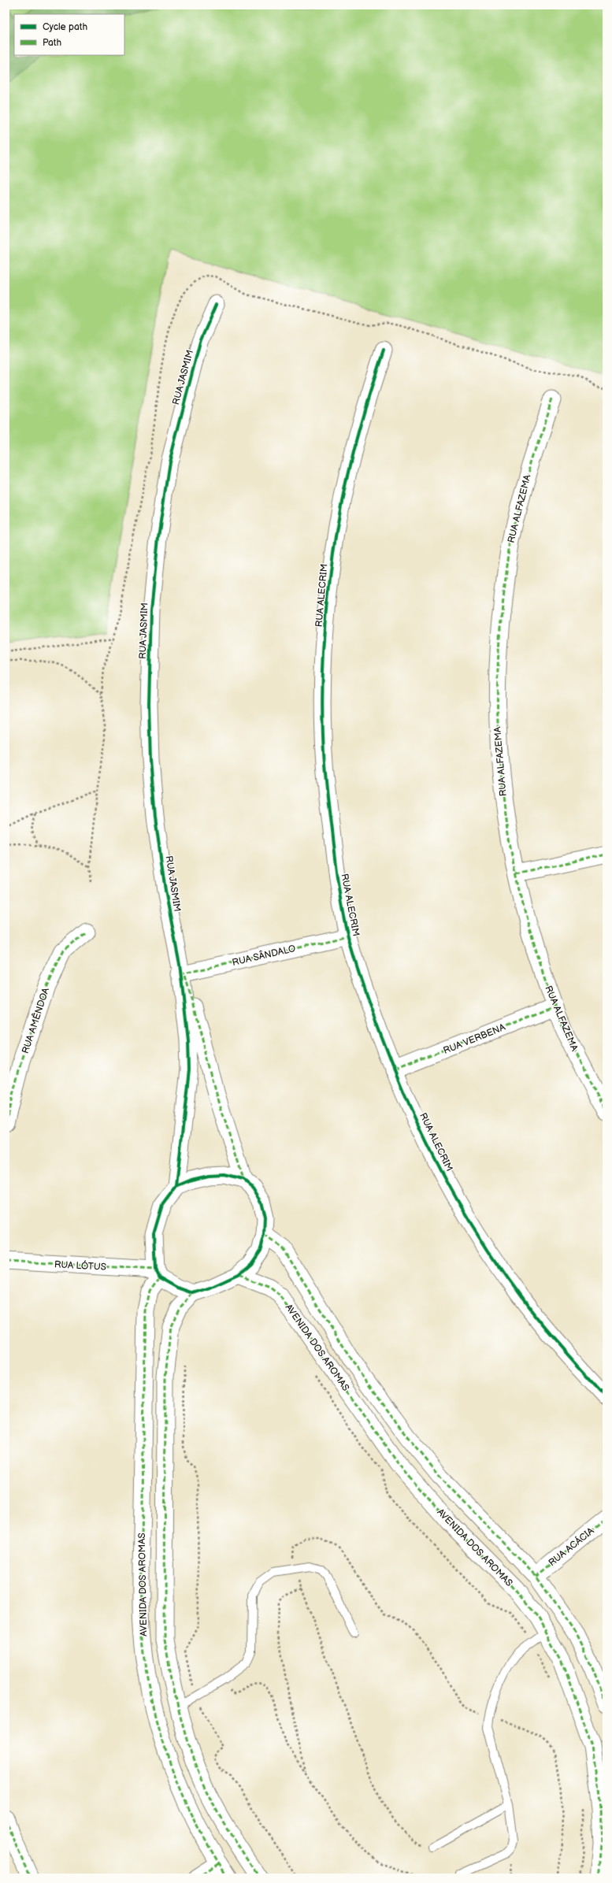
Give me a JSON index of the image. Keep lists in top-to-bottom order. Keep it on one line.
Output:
{"streets":{"street":["RUA JASMIM","RUA ALFAZEMA","RUA ALECRIM","RUA SÂNDALO","RUA AMÊNDOA","RUA VERBENA","RUA LÓTUS","AVENIDA DOS AROMAS","RUA ACÁCIA"]},"crossings":[["RUA JASMIM","RUA SÂNDALO"],["RUA ALFAZEMA","RUA VERBENA"],["RUA ALECRIM","RUA SÂNDALO"],["RUA ALECRIM","RUA VERBENA"],["RUA LÓTUS","AVENIDA DOS AROMAS"]],"legend":["Cycle path","Path"]}
